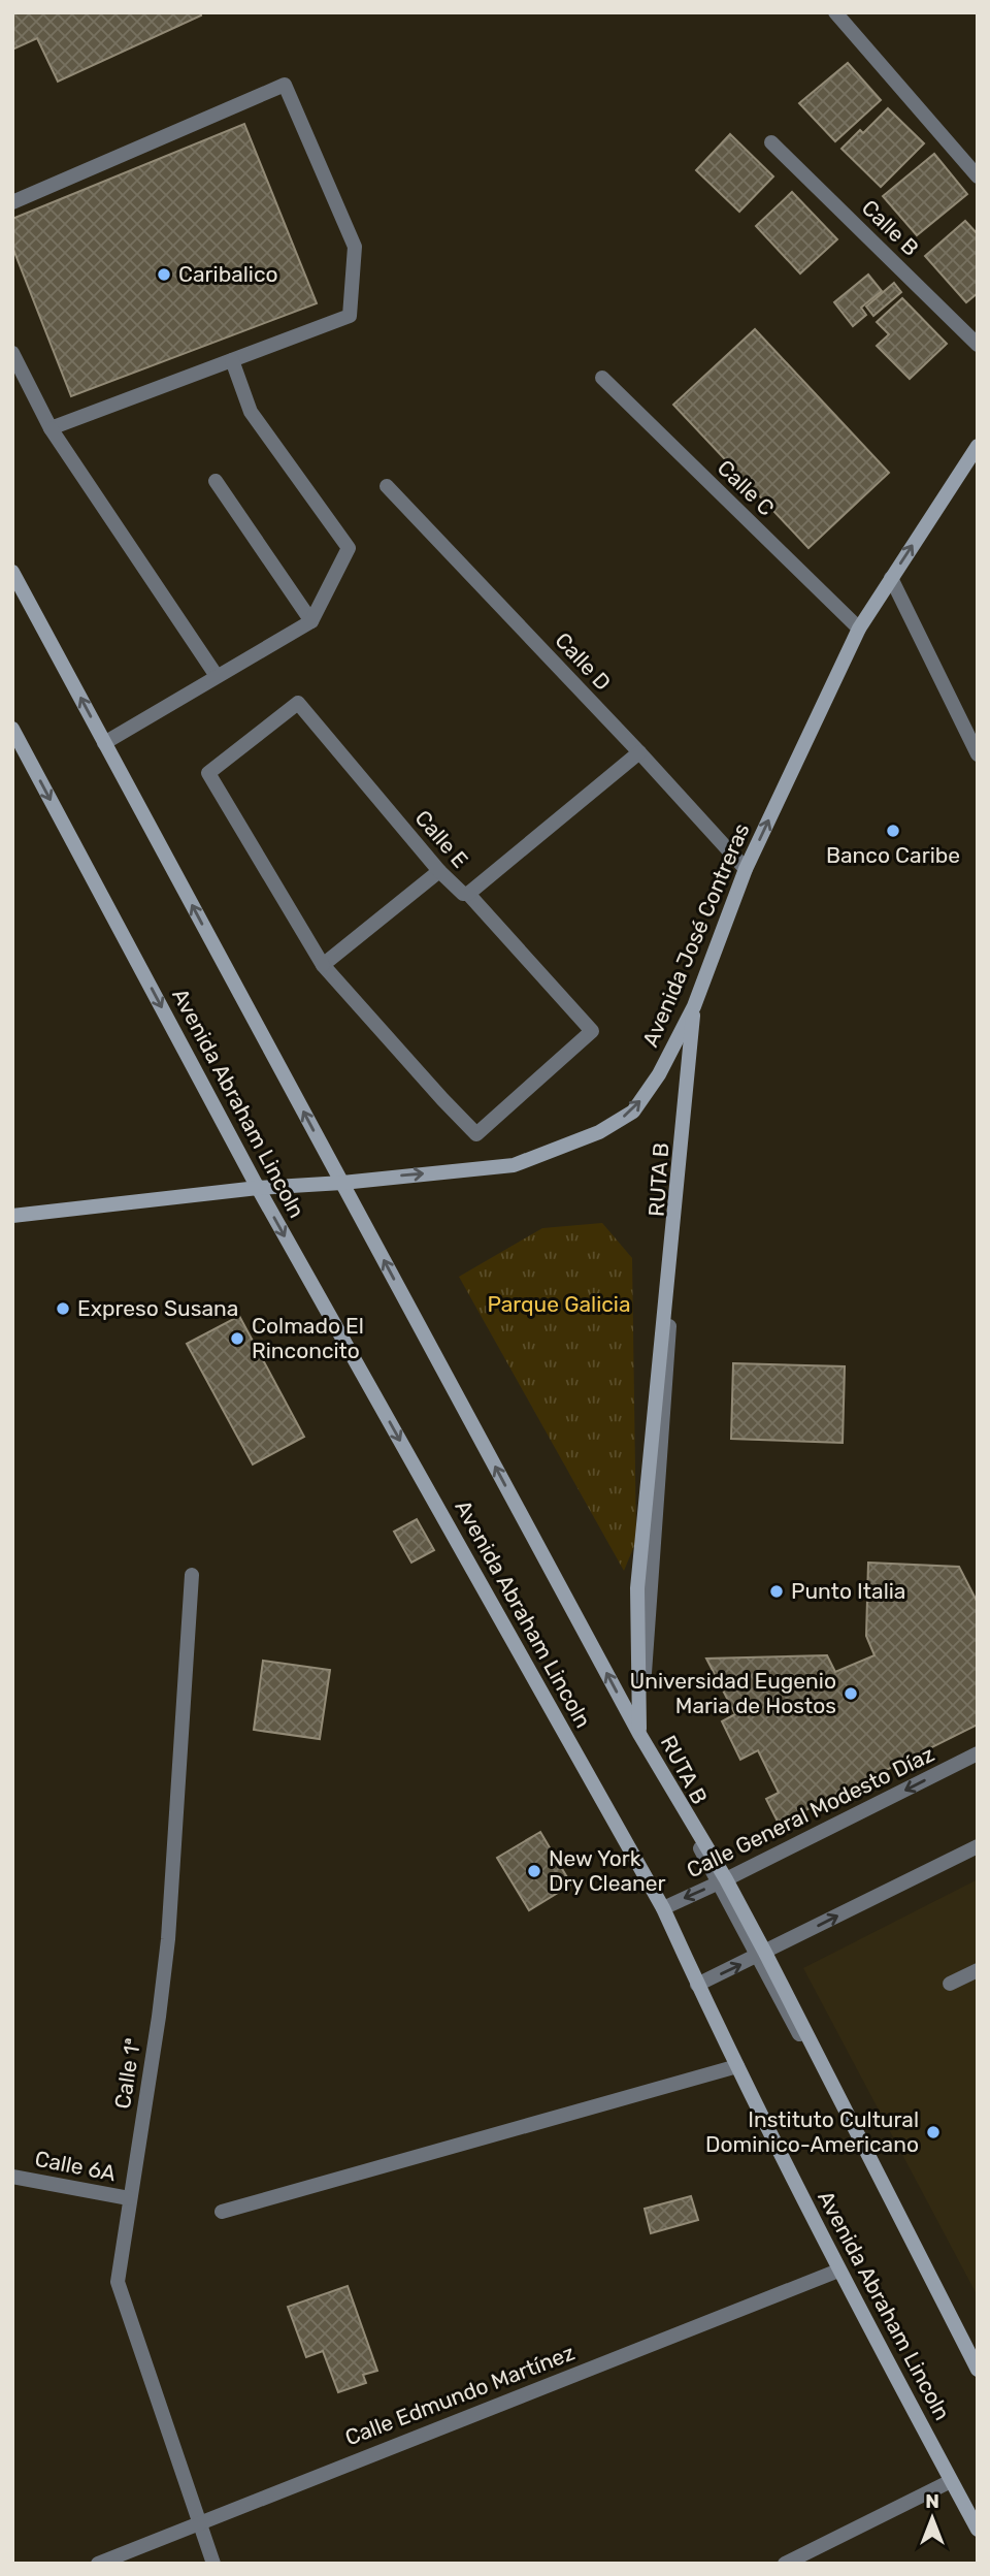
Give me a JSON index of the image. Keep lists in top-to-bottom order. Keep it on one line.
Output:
{"streets":{"main road":["Avenida José Contreras","Avenida Abraham Lincoln"],"street":["Calle B","Calle C","Calle D","Calle E","RUTA B","Calle General Modesto Díaz","Calle 1ª","Calle 6A","Calle Edmundo Martínez"]},"crossings":[["Calle C","Avenida José Contreras"],["Calle D","Calle E"],["Calle D","Avenida José Contreras"],["Avenida José Contreras","Avenida Abraham Lincoln"],["Avenida Abraham Lincoln","RUTA B"],["Avenida Abraham Lincoln","Calle General Modesto Díaz"],["Avenida Abraham Lincoln","Calle Edmundo Martínez"],["Calle 1ª","Calle 6A"],["Calle 1ª","Calle Edmundo Martínez"]],"one_way":["Avenida José Contreras"],"parks":["Parque Galicia"],"places":["Caribalico","Banco Caribe","Expreso Susana","Colmado El Rinconcito","Punto Italia","Universidad Eugenio Maria de Hostos","New York Dry Cleaner","Instituto Cultural Dominico-Americano"],"north":"top"}
